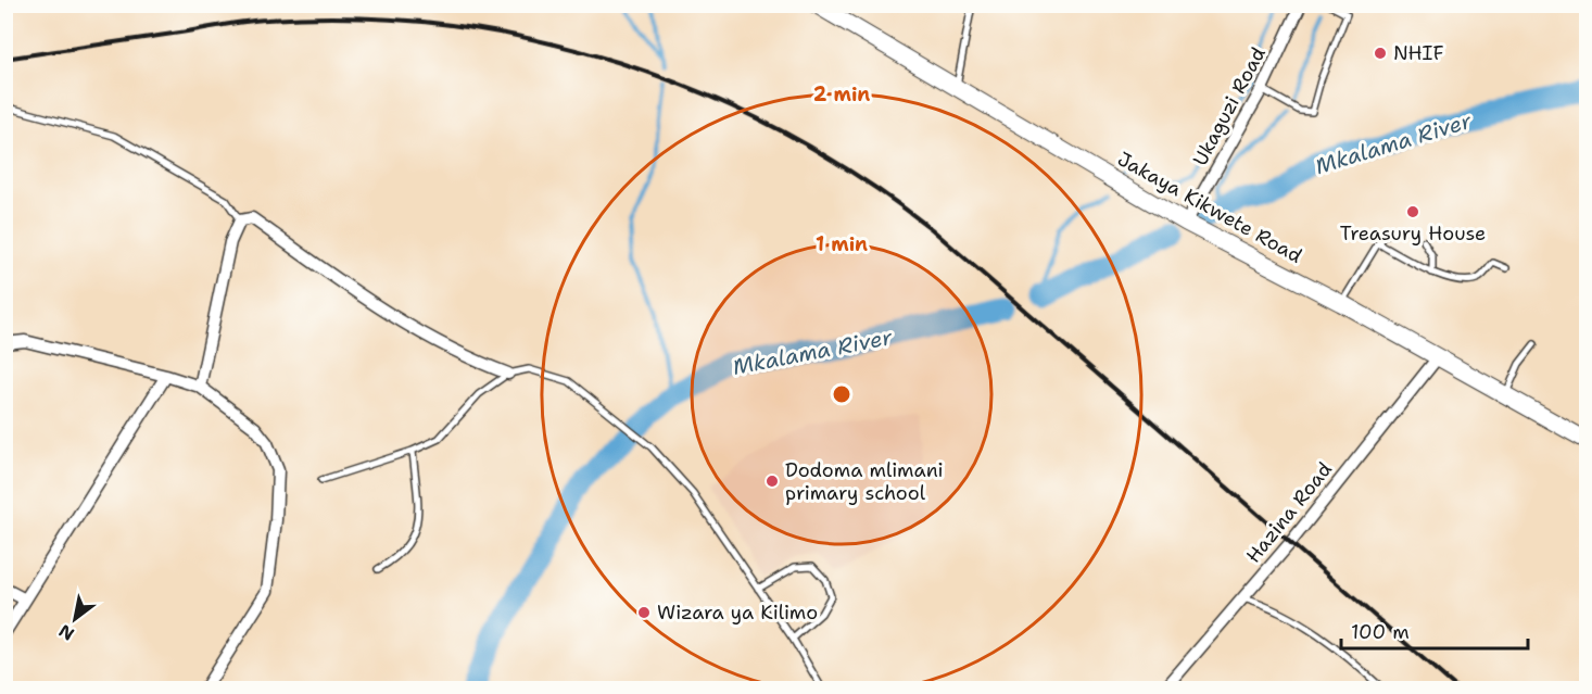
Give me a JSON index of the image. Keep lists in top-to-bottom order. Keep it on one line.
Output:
{"streets":{"main road":["Jakaya Kikwete Road"],"street":["Ukaguzi Road","Hazina Road"]},"crossings":[["Ukaguzi Road","Jakaya Kikwete Road"],["Jakaya Kikwete Road","Hazina Road"]],"water":["Mkalama River"],"places":["NHIF","Treasury House","Dodoma mlimani primary school","Wizara ya Kilimo"],"scale_bar":"100 m","north":"bottom left","rings":["2 min","1 min"]}
